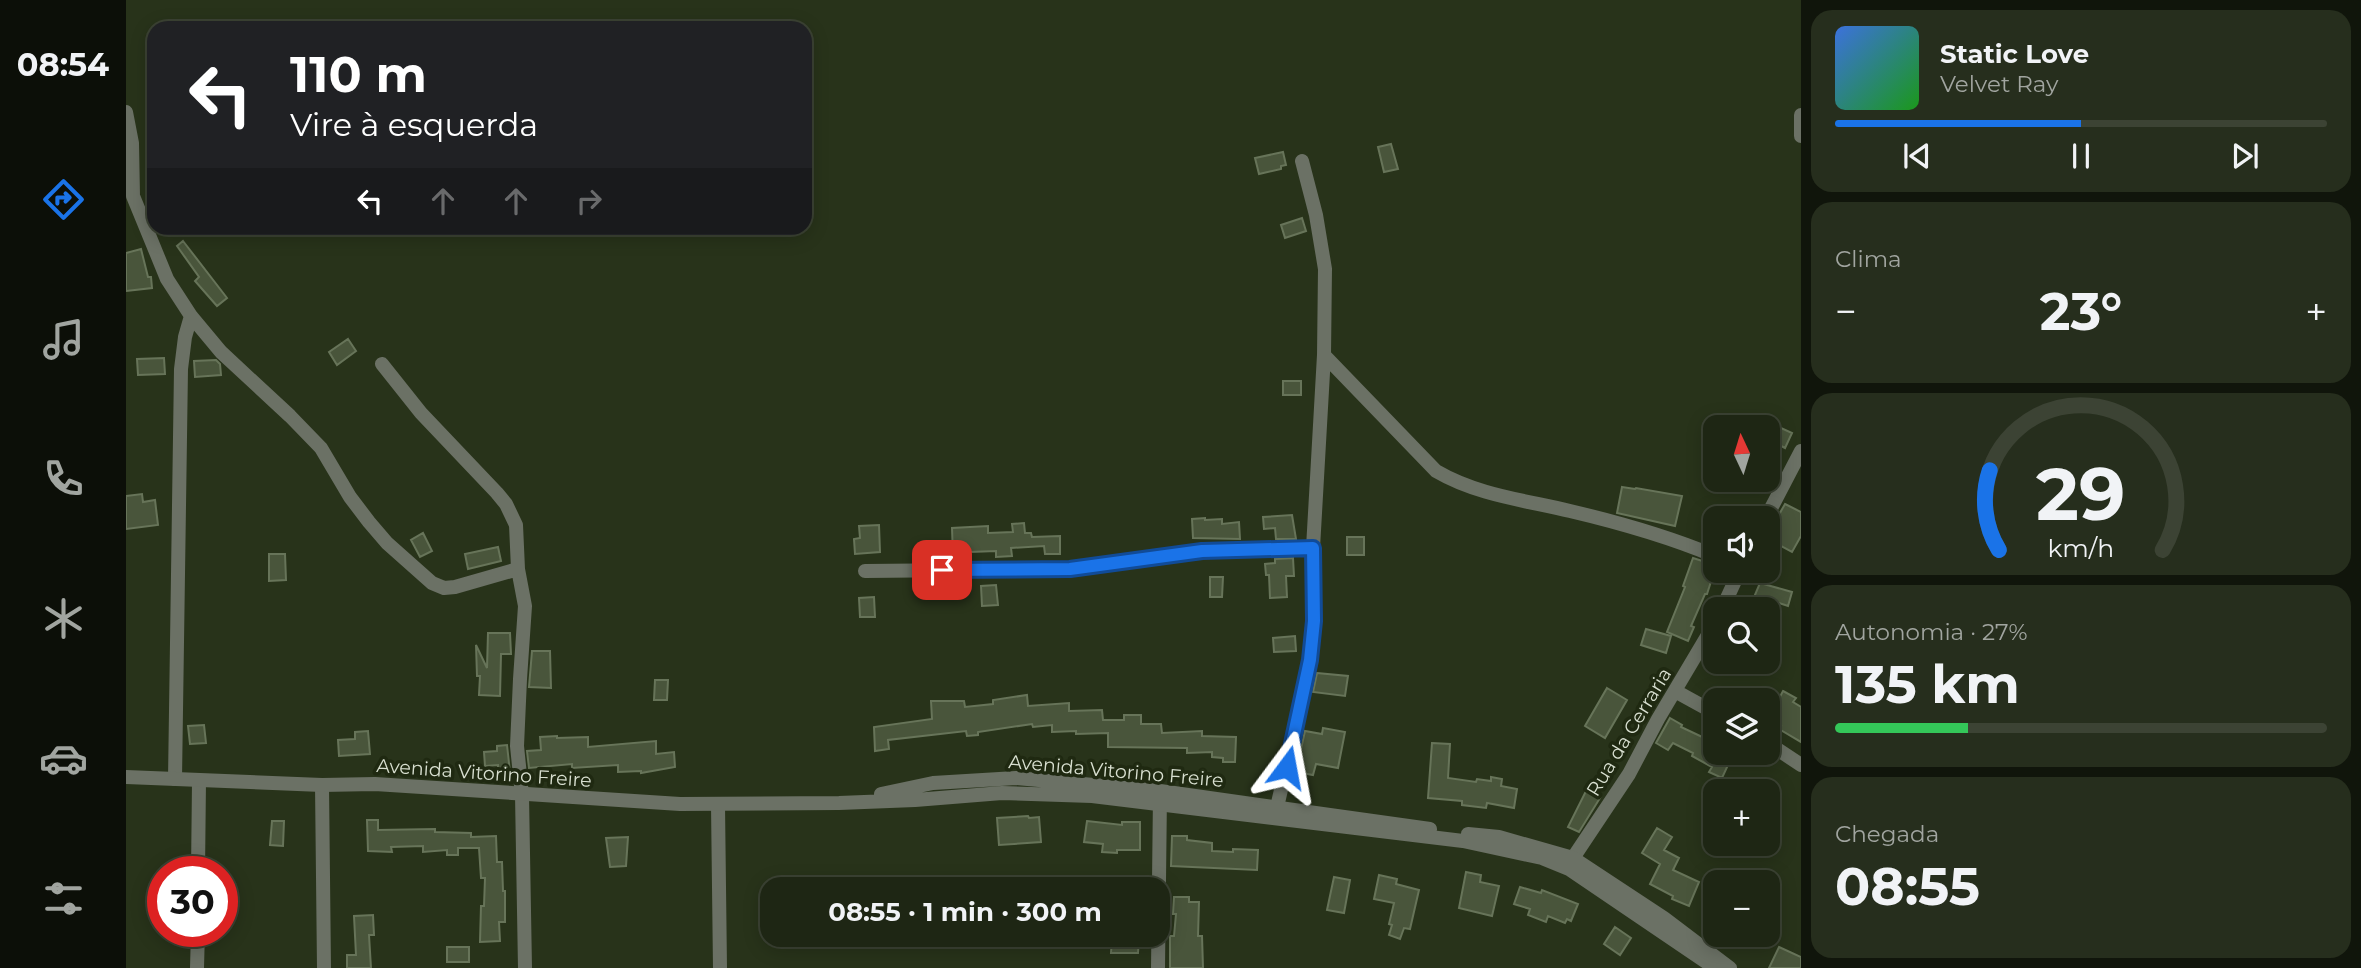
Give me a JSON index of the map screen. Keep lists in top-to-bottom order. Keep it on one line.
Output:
{"streets":{"street":["Rua da Cerraria","Avenida Vitorino Freire"]},"crossings":[["Rua da Cerraria","Avenida Vitorino Freire"]],"north":"top","page":{"tabs":"08:54","turn":["110 m","Vire à esquerda"],"song":["Static Love","Velvet Ray"],"tile":["Clima",["Autonomia · 27%","135 km"],["Chegada","08:55"]],"heat":["−","23°","+"],"map_buttons":["+","−"],"limit":"30","trip":"08:55 · 1 min · 300 m","gauge":["29","km/h"]}}
